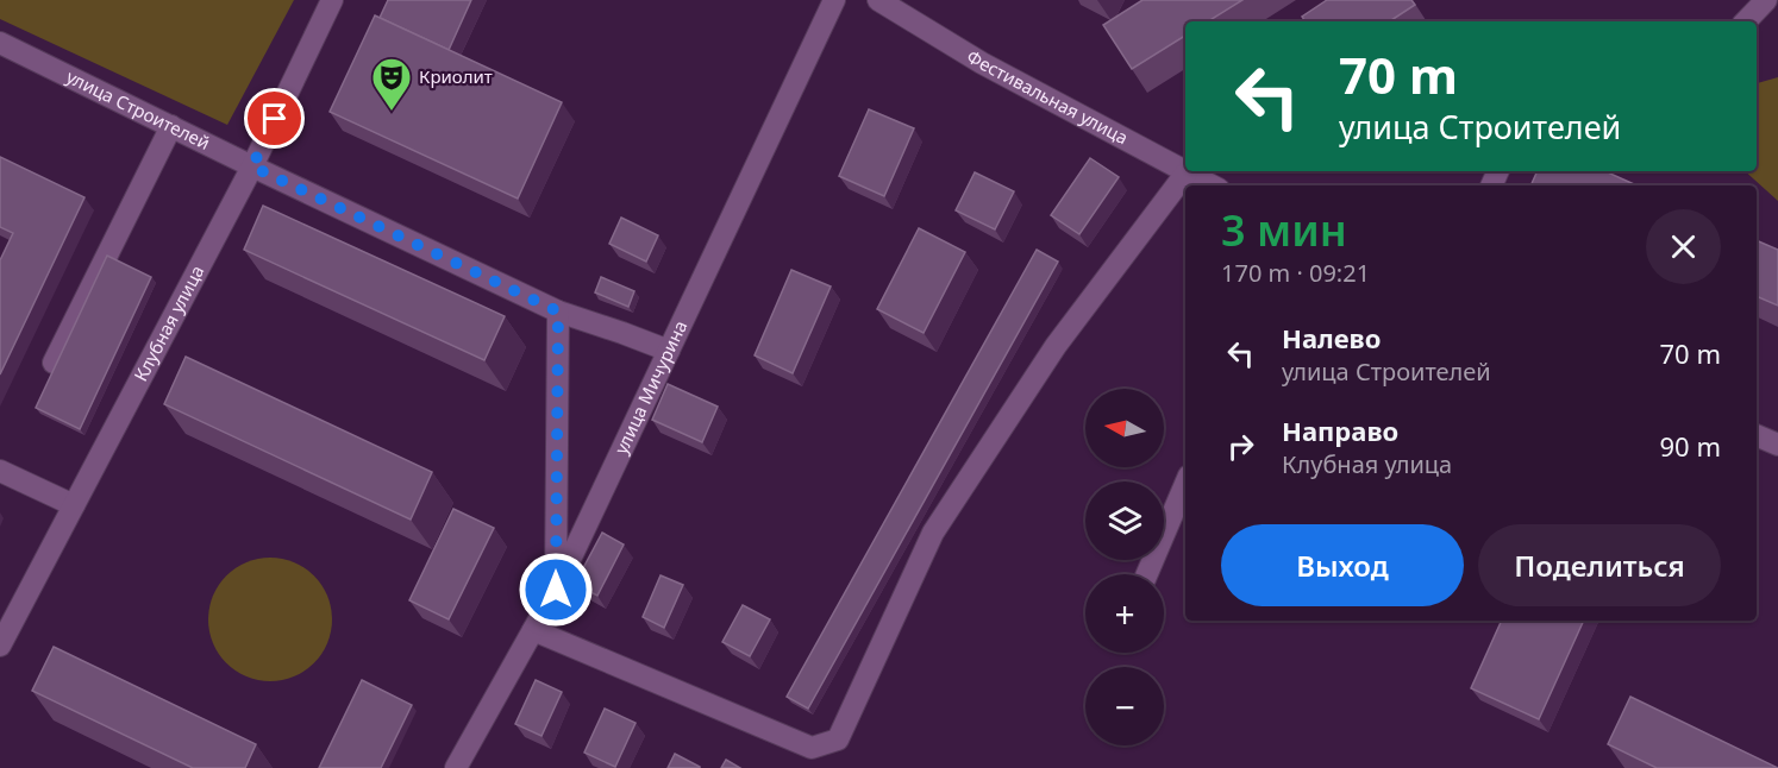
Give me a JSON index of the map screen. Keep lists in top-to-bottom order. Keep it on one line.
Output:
{"streets":{"street":["Фестивальная улица","улица Строителей","Клубная улица","улица Мичурина"]},"crossings":[["улица Строителей","Клубная улица"],["улица Строителей","улица Мичурина"]],"places":{"theatre":["Криолит"]},"north":"left","page":{"turn":["70 m","улица Строителей"],"heading":["3 мин","170 m · 09:21"],"list":[{"name":"Налево","note":"улица Строителей","value":"70 m"},{"name":"Направо","note":"Клубная улица","value":"90 m"}],"map_buttons":["+","−"],"buttons":["Выход","Поделиться"]}}
